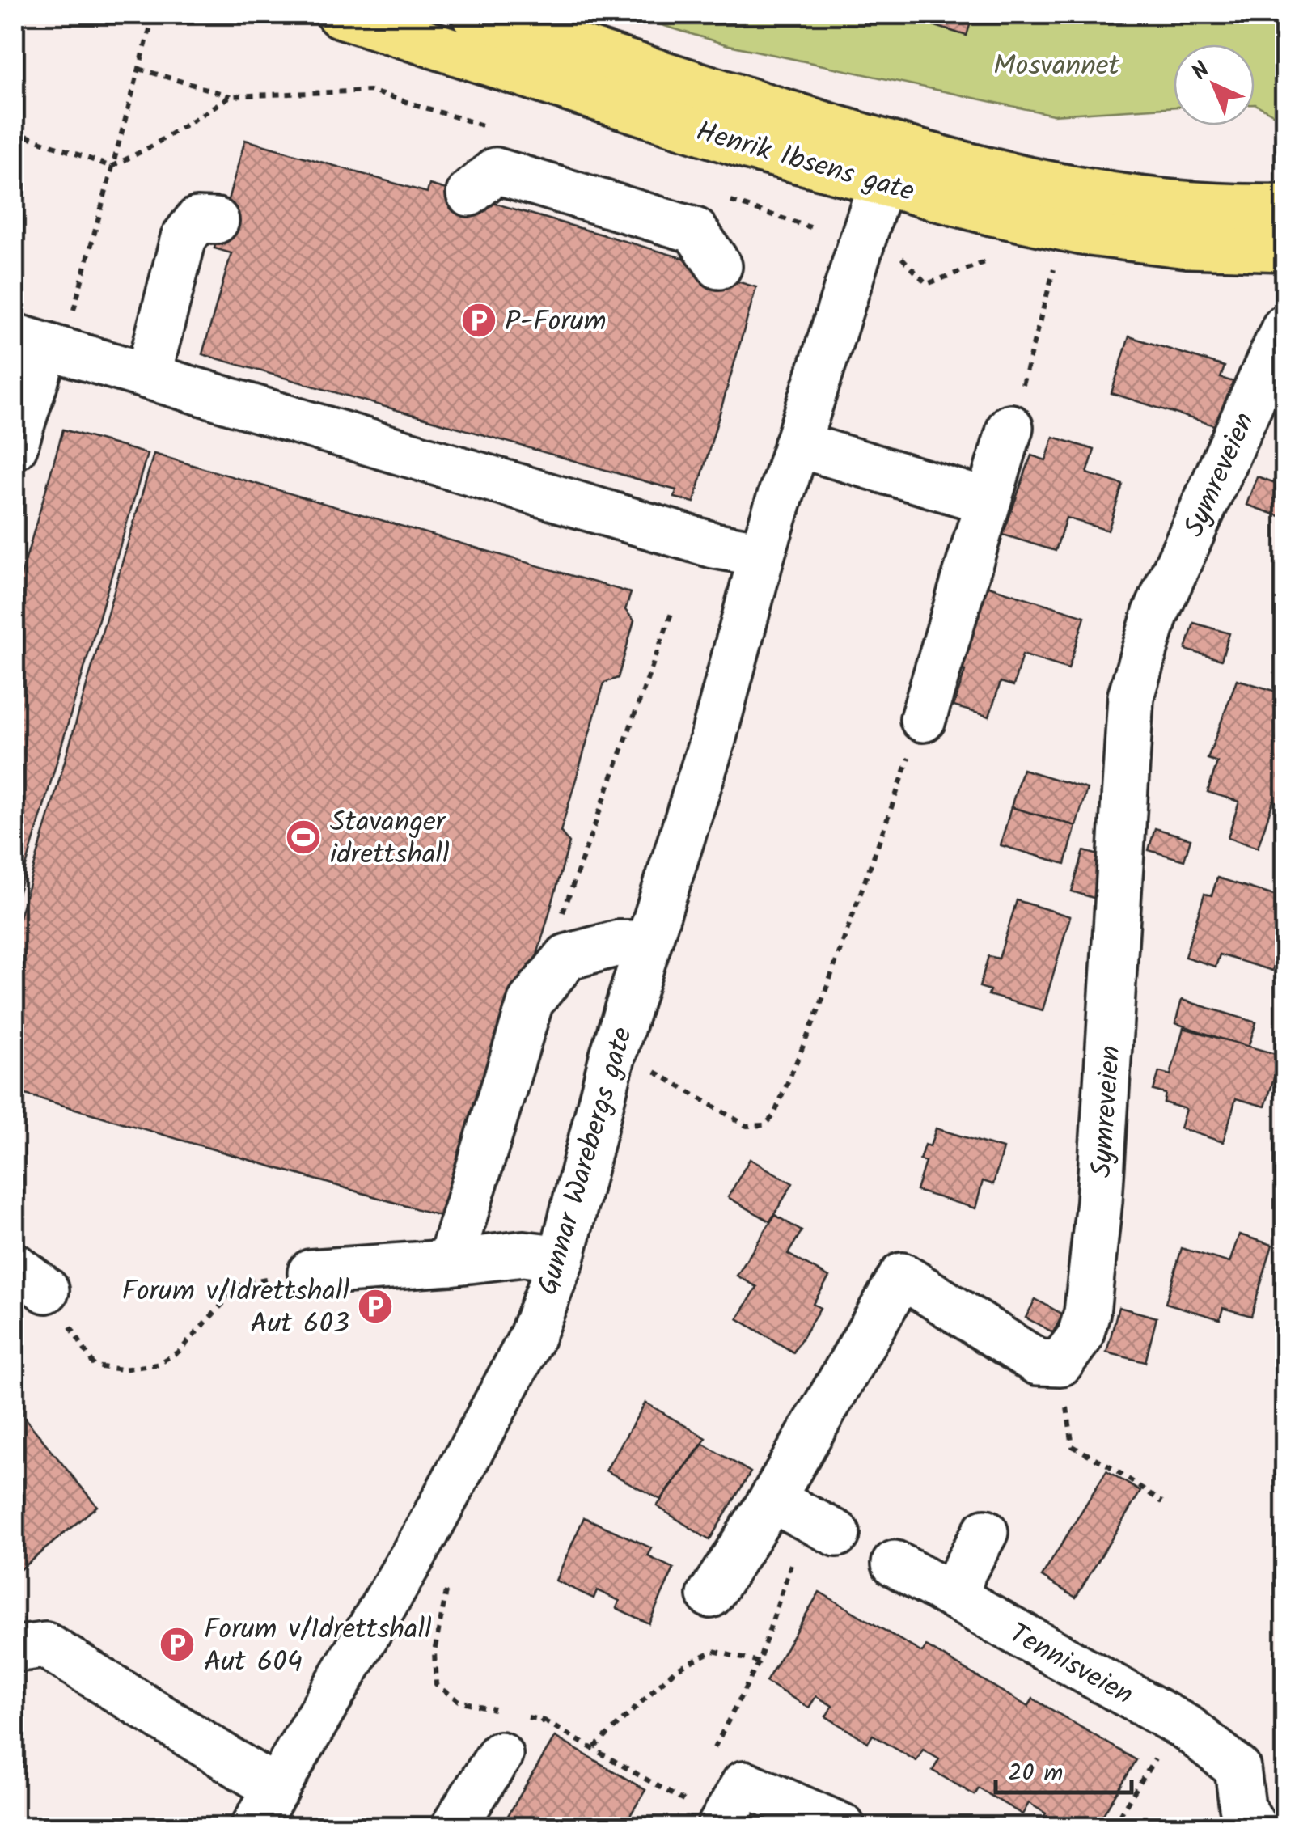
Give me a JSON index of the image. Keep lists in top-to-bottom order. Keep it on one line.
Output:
{"streets":{"main road":["Henrik Ibsens gate"],"street":["Symreveien","Gunnar Warebergs gate","Tennisveien"]},"crossings":[["Henrik Ibsens gate","Gunnar Warebergs gate"]],"parks":["Mosvannet"],"places":{"parking":["P-Forum","Forum v/Idrettshall Aut 603","Forum v/Idrettshall Aut 604"],"sports":["Stavanger idrettshall"]},"scale_bar":"20 m","north":"top left"}
